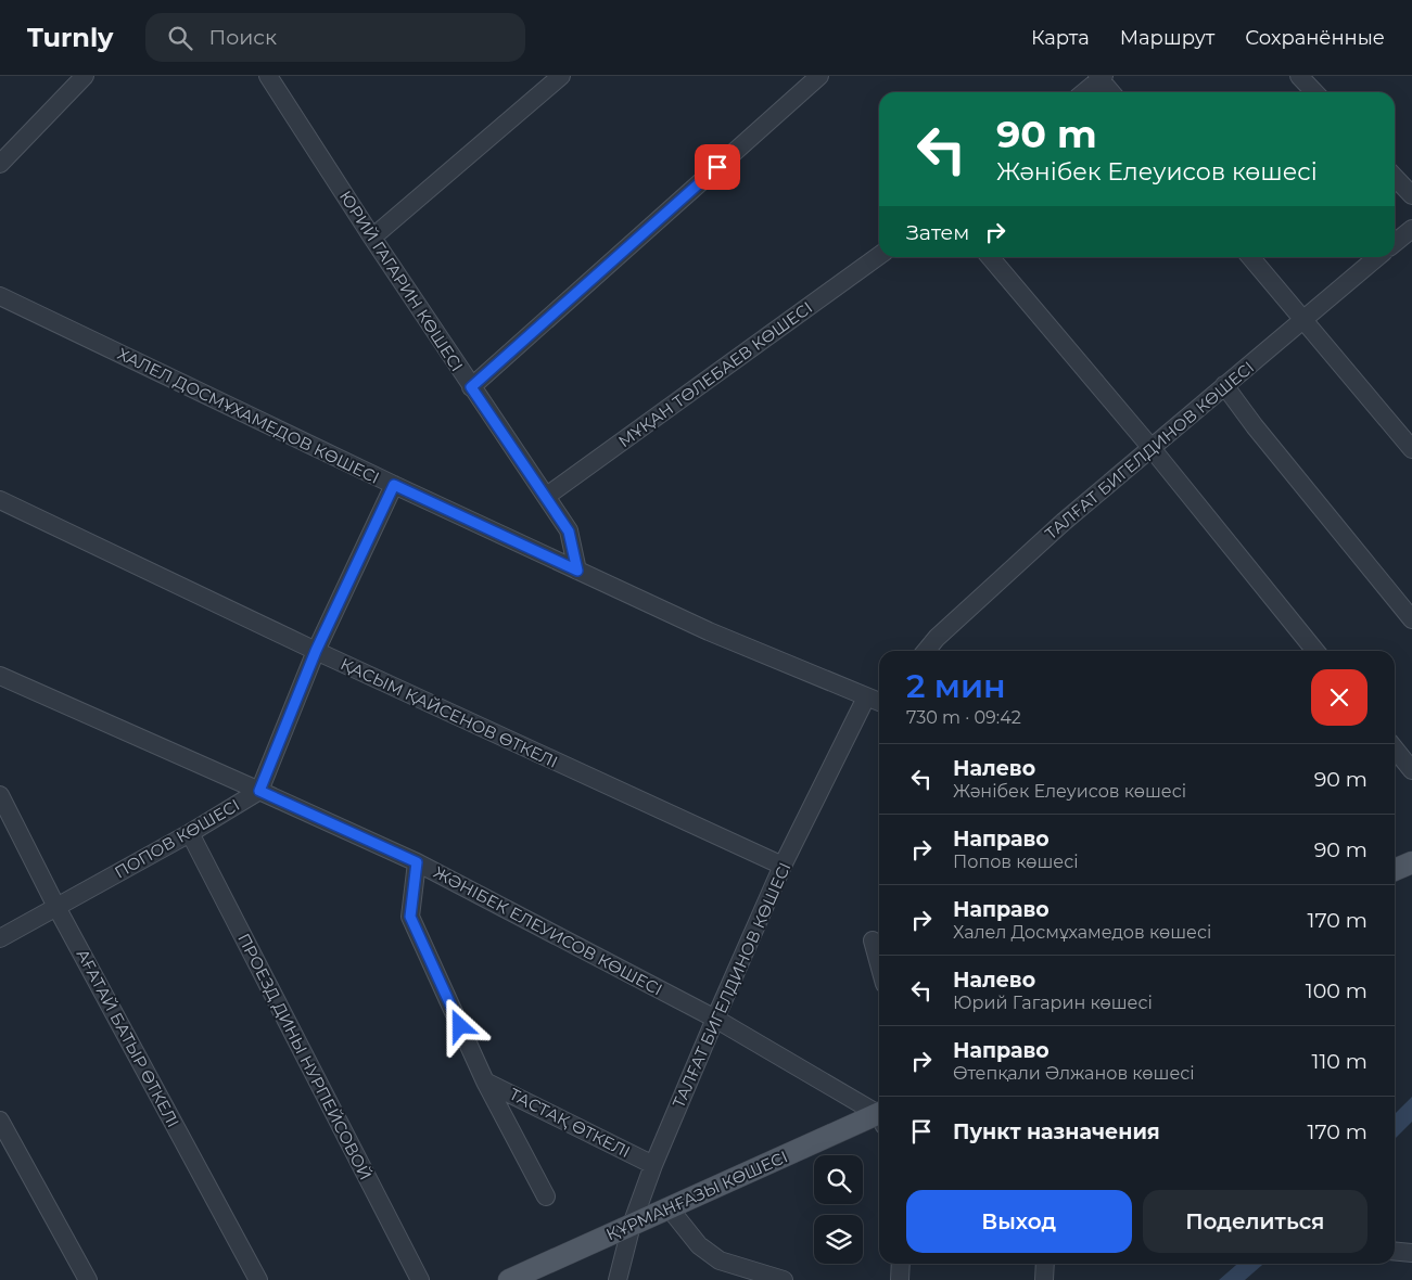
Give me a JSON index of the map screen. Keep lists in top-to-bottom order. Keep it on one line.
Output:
{"streets":{"main road":["ҚҰРМАНҒАЗЫ КӨШЕСІ"],"street":["ЮРИЙ ГАГАРИН КӨШЕСІ","МҰҚАН ТӨЛЕБАЕВ КӨШЕСІ","ХАЛЕЛ ДОСМҰХАМЕДОВ КӨШЕСІ","ТАЛҒАТ БИГЕЛДИНОВ КӨШЕСІ","ҚАСЫМ ҚАЙСЕНОВ ӨТКЕЛІ","ПОПОВ КӨШЕСІ","ЖӘНІБЕК ЕЛЕУИСОВ КӨШЕСІ","АҒАТАЙ БАТЫР ӨТКЕЛІ","ПРОЕЗД ДИНЫ НУРПЕЙСОВОЙ","ТАСТАҚ ӨТКЕЛІ"]},"crossings":[["ЮРИЙ ГАГАРИН КӨШЕСІ","МҰҚАН ТӨЛЕБАЕВ КӨШЕСІ"],["ЮРИЙ ГАГАРИН КӨШЕСІ","ХАЛЕЛ ДОСМҰХАМЕДОВ КӨШЕСІ"],["ХАЛЕЛ ДОСМҰХАМЕДОВ КӨШЕСІ","ТАЛҒАТ БИГЕЛДИНОВ КӨШЕСІ"],["ТАЛҒАТ БИГЕЛДИНОВ КӨШЕСІ","ҚАСЫМ ҚАЙСЕНОВ ӨТКЕЛІ"],["ТАЛҒАТ БИГЕЛДИНОВ КӨШЕСІ","ЖӘНІБЕК ЕЛЕУИСОВ КӨШЕСІ"],["ТАЛҒАТ БИГЕЛДИНОВ КӨШЕСІ","ТАСТАҚ ӨТКЕЛІ"],["ТАЛҒАТ БИГЕЛДИНОВ КӨШЕСІ","ҚҰРМАНҒАЗЫ КӨШЕСІ"],["ПОПОВ КӨШЕСІ","ЖӘНІБЕК ЕЛЕУИСОВ КӨШЕСІ"],["ПОПОВ КӨШЕСІ","АҒАТАЙ БАТЫР ӨТКЕЛІ"],["ПОПОВ КӨШЕСІ","ПРОЕЗД ДИНЫ НУРПЕЙСОВОЙ"],["ЖӘНІБЕК ЕЛЕУИСОВ КӨШЕСІ","ТАСТАҚ ӨТКЕЛІ"]],"page":{"header":"Turnly","search":"Поиск","nav":["Карта","Маршрут","Сохранённые"],"turn":["90 m","Жәнібек Елеуисов көшесі"],"then":"Затем","heading":["2 мин","730 m · 09:42"],"list":[{"name":"Налево","note":"Жәнібек Елеуисов көшесі","value":"90 m"},{"name":"Направо","note":"Попов көшесі","value":"90 m"},{"name":"Направо","note":"Халел Досмұхамедов көшесі","value":"170 m"},{"name":"Налево","note":"Юрий Гагарин көшесі","value":"100 m"},{"name":"Направо","note":"Өтепқали Әлжанов көшесі","value":"110 m"},{"name":"Пункт назначения","value":"170 m"}],"buttons":["Выход","Поделиться"]}}
